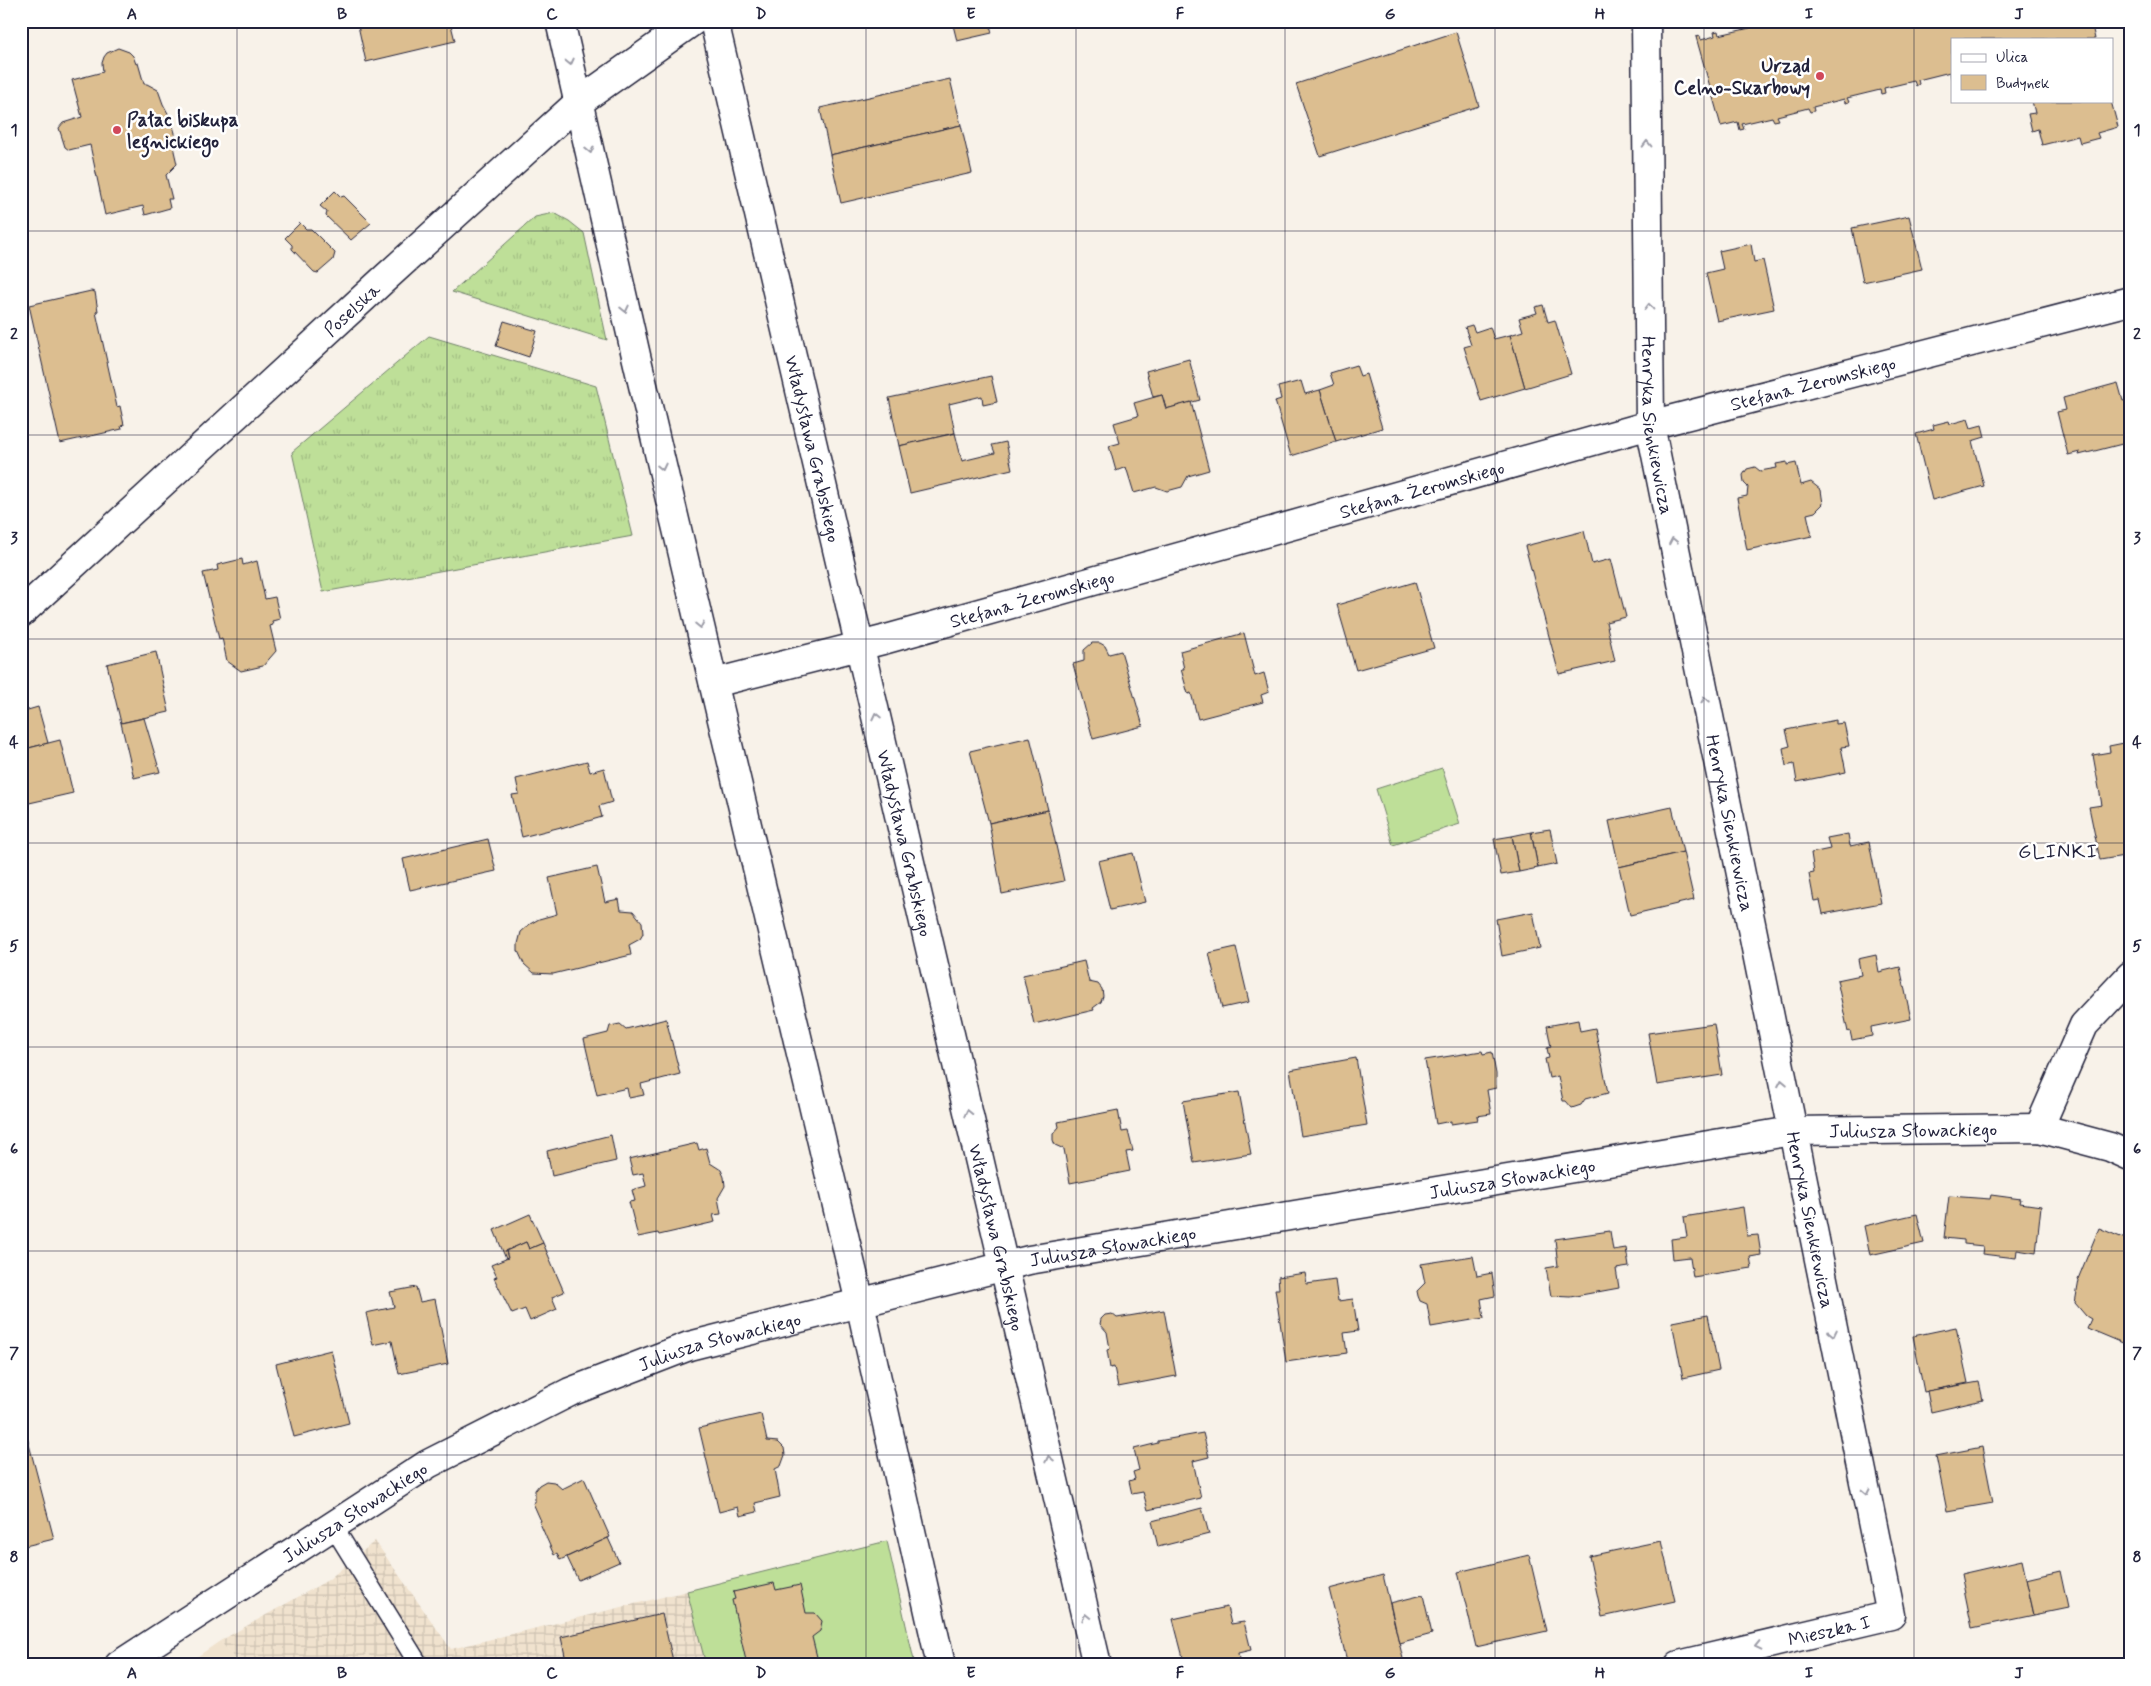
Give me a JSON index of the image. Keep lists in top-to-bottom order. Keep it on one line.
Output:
{"streets":{"street":["Poselska","Stefana Żeromskiego","Henryka Sienkiewicza","Władysława Grabskiego","Juliusza Słowackiego","Mieszka I"]},"crossings":[["Stefana Żeromskiego","Henryka Sienkiewicza"],["Stefana Żeromskiego","Władysława Grabskiego"],["Henryka Sienkiewicza","Juliusza Słowackiego"],["Henryka Sienkiewicza","Mieszka I"],["Władysława Grabskiego","Juliusza Słowackiego"]],"one_way":["Mieszka I"],"districts":["GLINKI"],"places":["Urząd Celno-Skarbowy","Pałac biskupa legnickiego"],"legend":["Ulica","Budynek"],"grid":{"columns":["A","B","C","D","E","F","G","H","I","J"],"rows":["1","2","3","4","5","6","7","8"]}}
